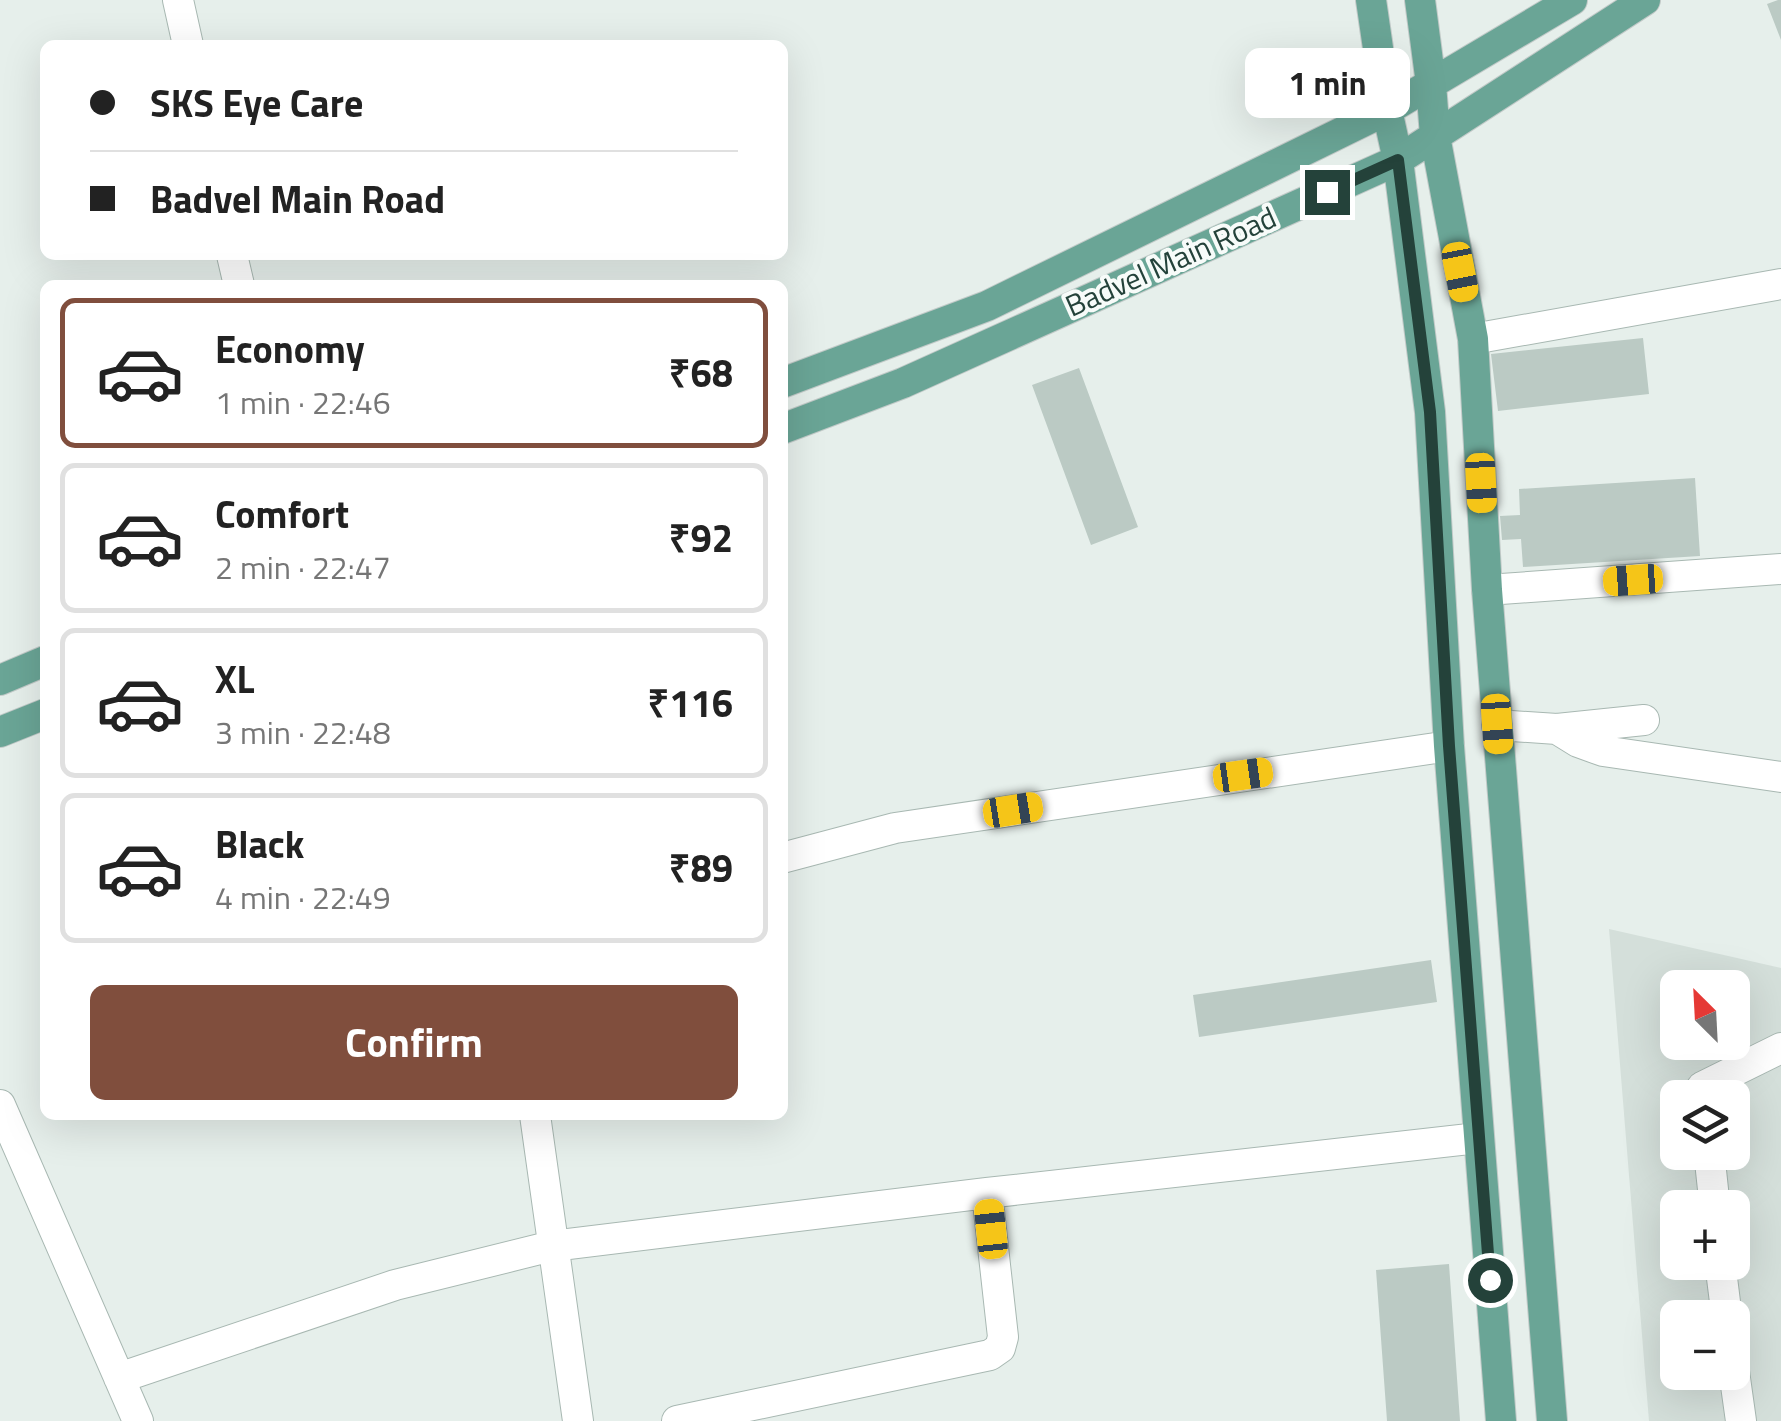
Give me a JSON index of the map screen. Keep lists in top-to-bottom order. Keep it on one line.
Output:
{"streets":{"main road":["Badvel Main Road"]},"north":"top left","page":{"banner":["SKS Eye Care","Badvel Main Road"],"bubble":"1 min","list":[{"name":"Economy","note":"1 min · 22:46","value":"₹68"},{"name":"Comfort","note":"2 min · 22:47","value":"₹92"},{"name":"XL","note":"3 min · 22:48","value":"₹116"},{"name":"Black","note":"4 min · 22:49","value":"₹89"}],"buttons":"Confirm","map_buttons":["+","−"]}}
